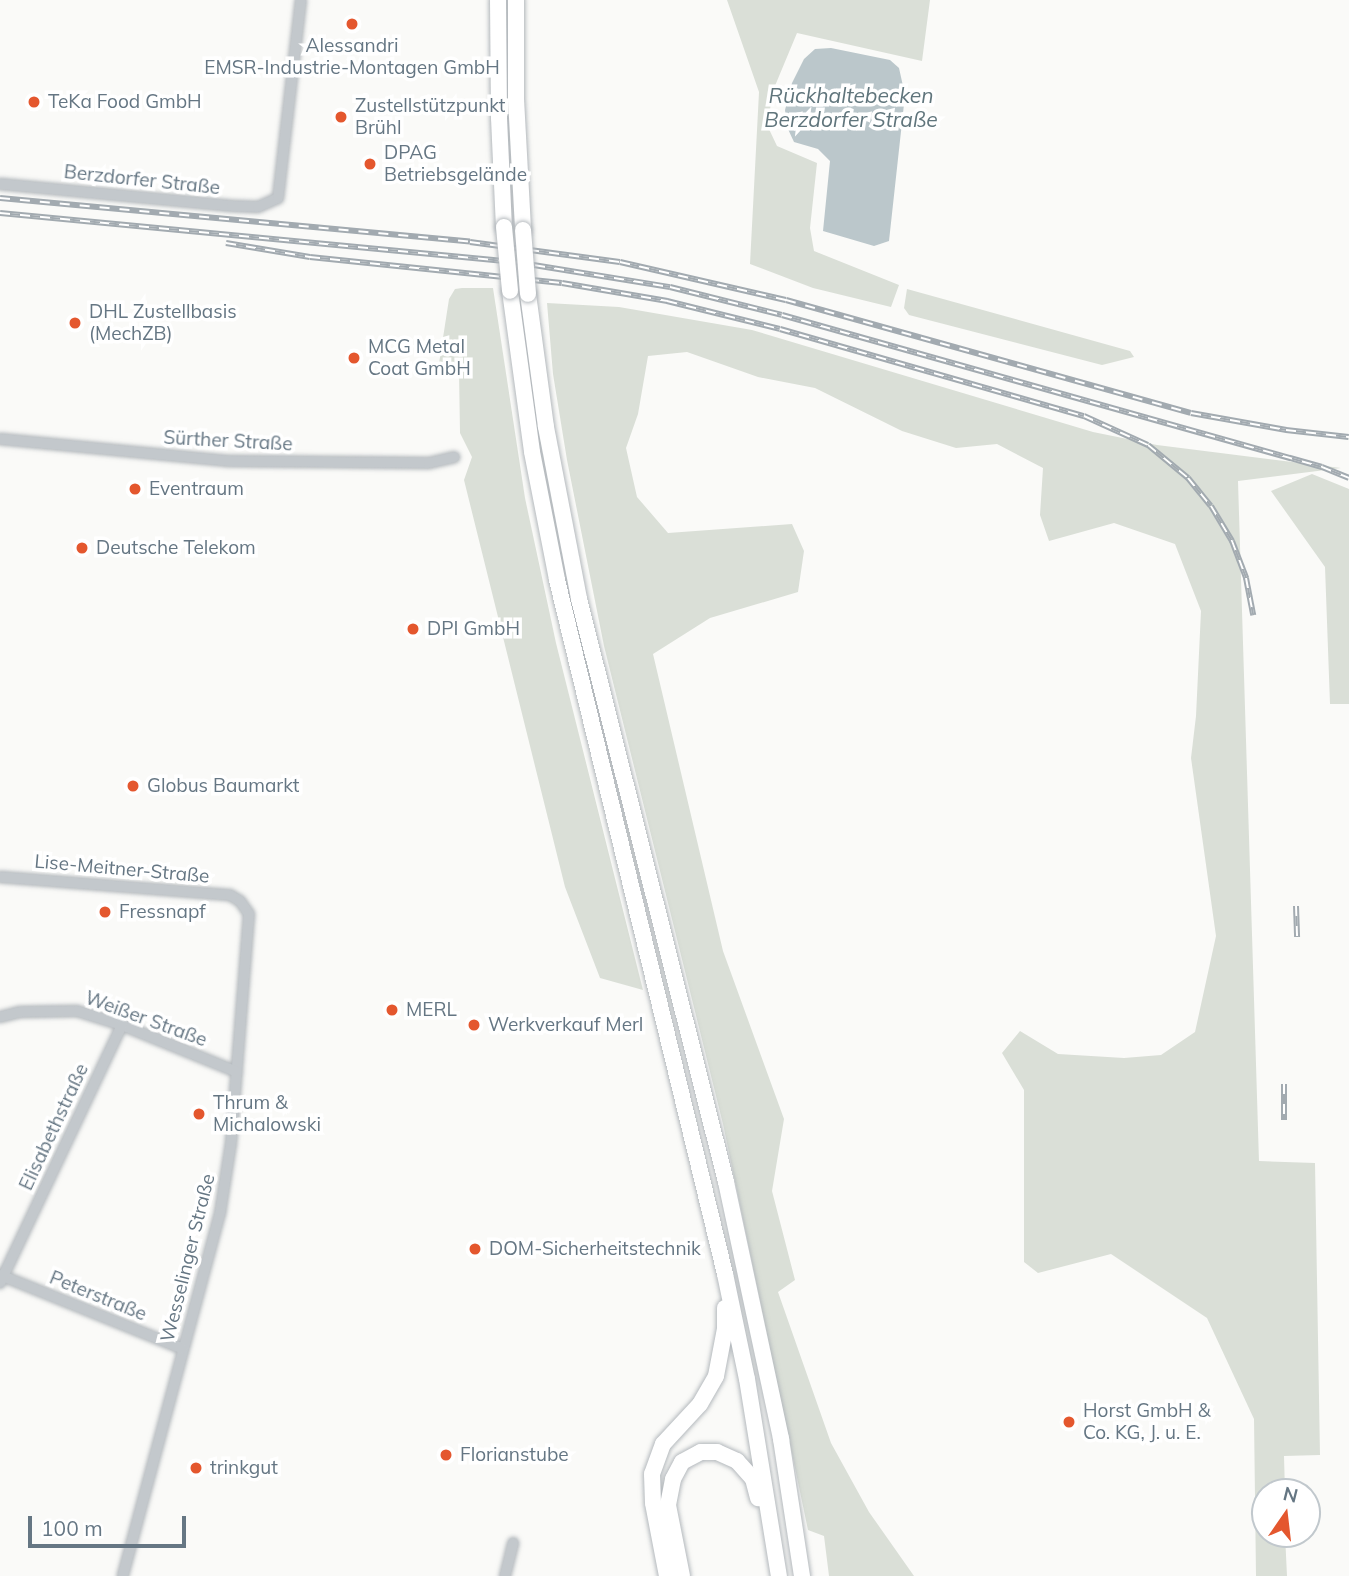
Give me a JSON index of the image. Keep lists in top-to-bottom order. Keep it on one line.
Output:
{"streets":{"street":["Berzdorfer Straße","Sürther Straße","Lise-Meitner-Straße","Weißer Straße","Elisabethstraße","Wesselinger Straße","Peterstraße"]},"crossings":[["Lise-Meitner-Straße","Wesselinger Straße"],["Weißer Straße","Elisabethstraße"],["Weißer Straße","Wesselinger Straße"],["Elisabethstraße","Peterstraße"],["Wesselinger Straße","Peterstraße"]],"water":["Rückhaltebecken Berzdorfer Straße"],"places":["Alessandri EMSR-Industrie-Montagen GmbH","TeKa Food GmbH","Zustellstützpunkt Brühl","DPAG Betriebsgelände","DHL Zustellbasis (MechZB)","MCG Metal Coat GmbH","Eventraum","Deutsche Telekom","DPI GmbH","Globus Baumarkt","Fressnapf","MERL","Werkverkauf Merl","Thrum & Michalowski","DOM-Sicherheitstechnik","Horst GmbH & Co. KG, J. u. E.","Florianstube","trinkgut"],"scale_bar":"100 m","north":"top"}
